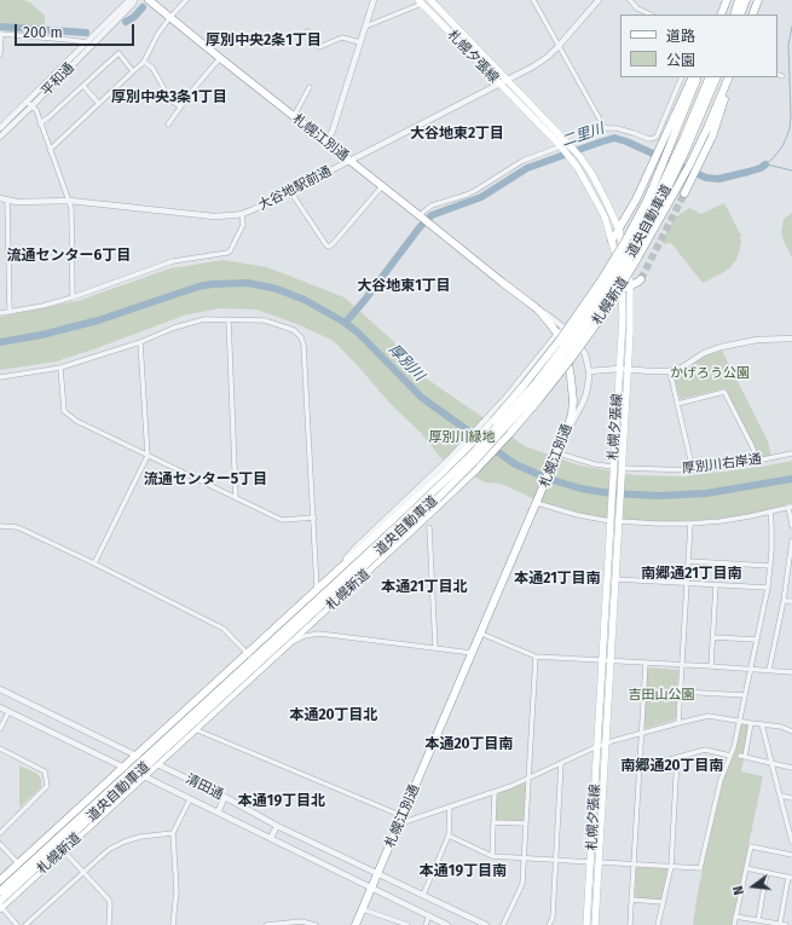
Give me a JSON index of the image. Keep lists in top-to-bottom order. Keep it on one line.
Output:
{"streets":{"highway":["札幌江別通","道央自動車道","札幌新道"],"main road":["札幌夕張線"],"street":["平和通","大谷地駅前通","厚別川右岸通","清田通"]},"crossings":[["札幌夕張線","大谷地駅前通"],["札幌夕張線","厚別川右岸通"],["札幌江別通","大谷地駅前通"],["札幌江別通","清田通"],["道央自動車道","札幌新道"],["札幌新道","清田通"]],"districts":["厚別中央2条1丁目","厚別中央3条1丁目","大谷地東2丁目","流通センター6丁目","大谷地東1丁目","流通センター5丁目","南郷通21丁目南","本通21丁目南","本通21丁目北","本通20丁目北","本通20丁目南","南郷通20丁目南","本通19丁目北","本通19丁目南"],"water":["二里川","厚別川"],"parks":["かげろう公園","厚別川緑地","吉田山公園"],"legend":["道路","公園"],"scale_bar":"200 m","north":"left"}
